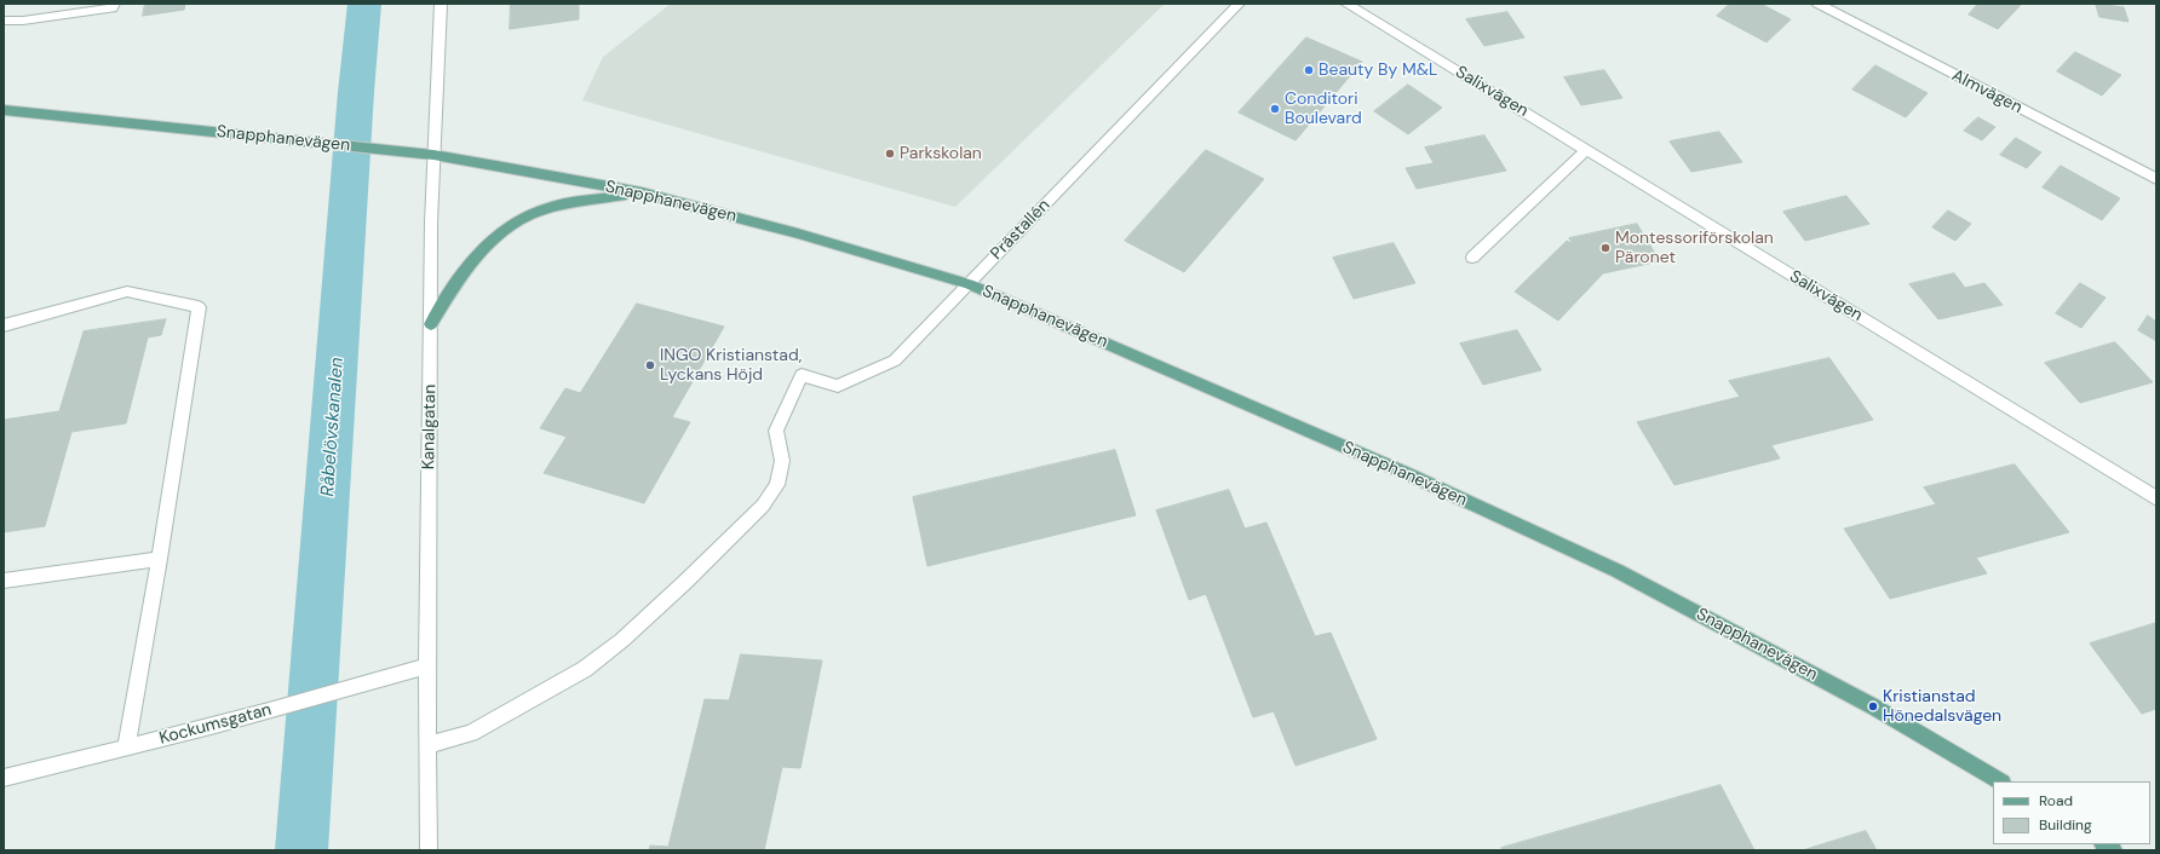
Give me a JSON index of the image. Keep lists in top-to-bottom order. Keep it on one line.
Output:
{"streets":{"main road":["Snapphanevägen"],"street":["Salixvägen","Almvägen","Prästallén","Kanalgatan","Kockumsgatan"]},"crossings":[["Snapphanevägen","Prästallén"],["Snapphanevägen","Kanalgatan"],["Prästallén","Kanalgatan"],["Kanalgatan","Kockumsgatan"]],"water":["Råbelövskanalen"],"places":["Beauty By M&L","Conditori Boulevard","Parkskolan","Montessoriförskolan Päronet","INGO Kristianstad, Lyckans Höjd","Kristianstad Hönedalsvägen"],"legend":["Road","Building"]}
